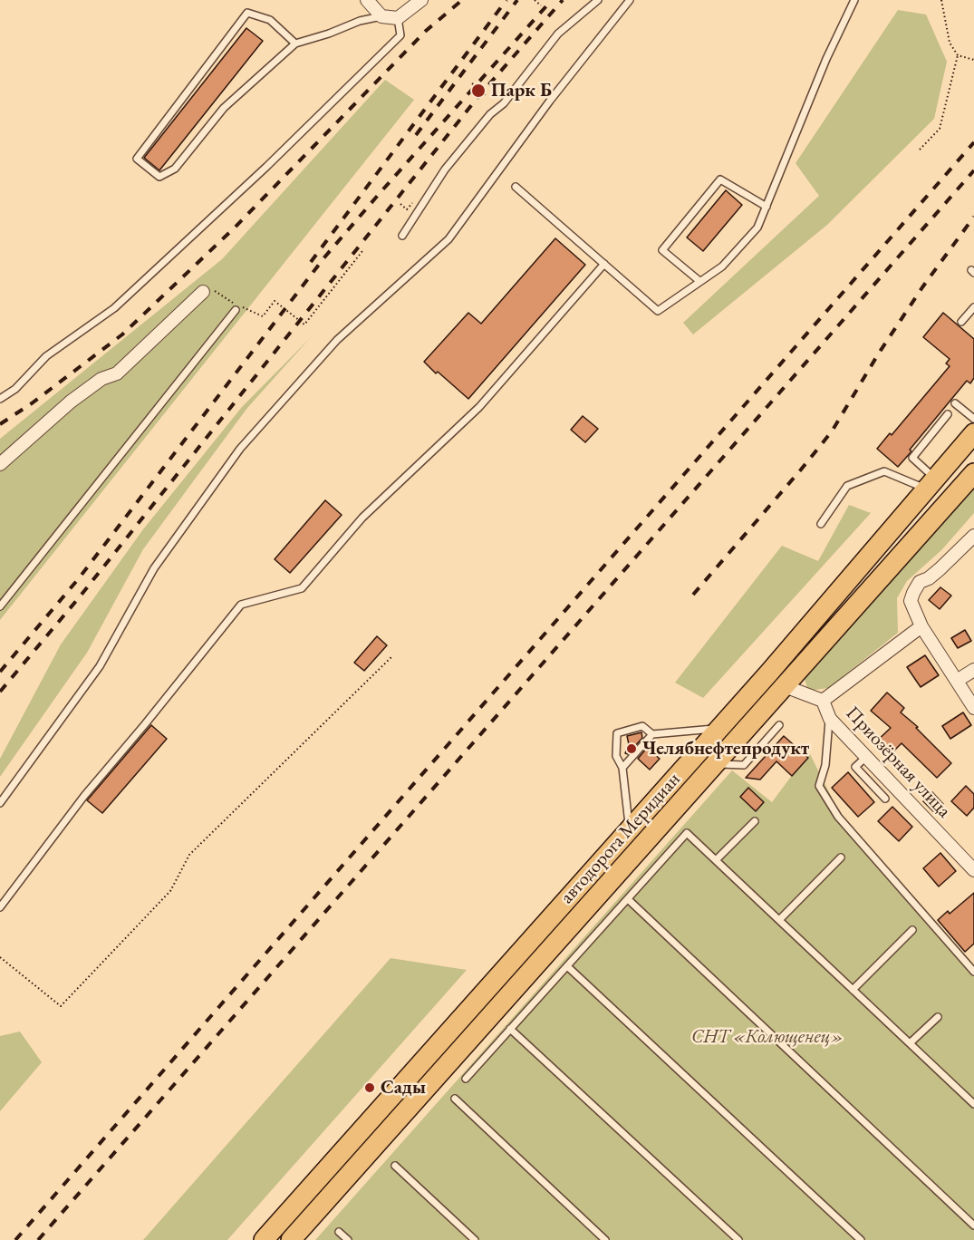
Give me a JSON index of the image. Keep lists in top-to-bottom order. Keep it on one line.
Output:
{"streets":{"main road":["автодорога Меридиан"],"street":["Приозёрная улица"]},"parks":["СНТ «Колющенец»"],"places":["Парк Б","Челябнефтепродукт","Сады"]}
